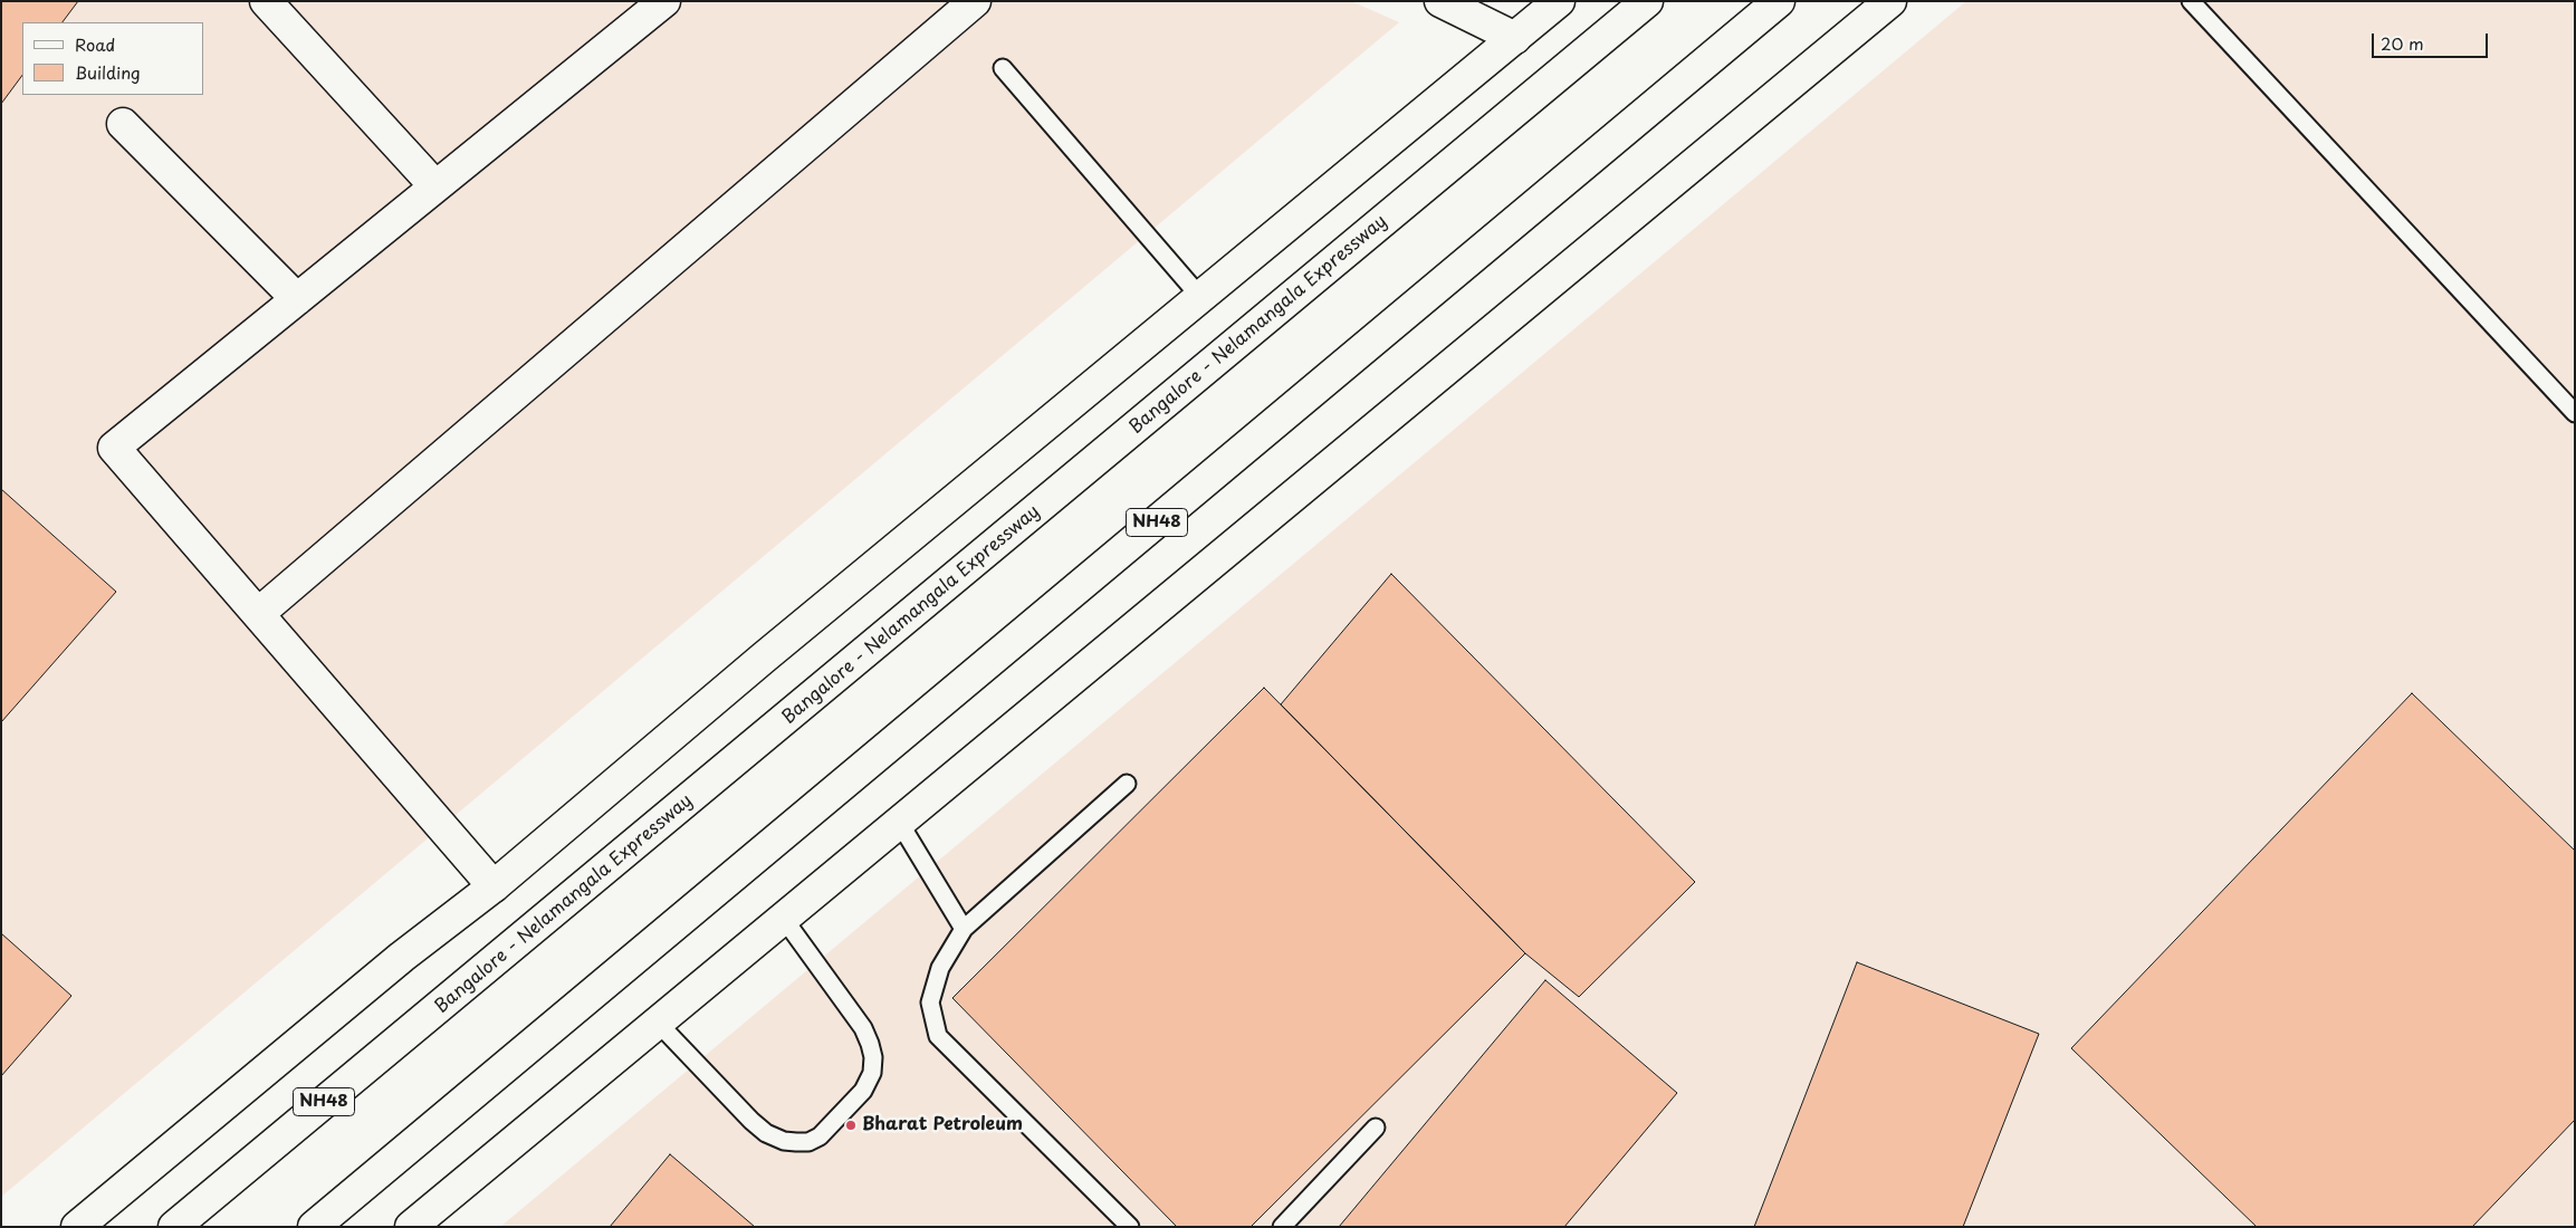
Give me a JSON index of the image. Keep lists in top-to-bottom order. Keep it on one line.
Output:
{"streets":{"main road":["Bangalore - Nelamangala Expressway","NH48"]},"places":["Bharat Petroleum"],"legend":["Road","Building"],"scale_bar":"20 m"}
